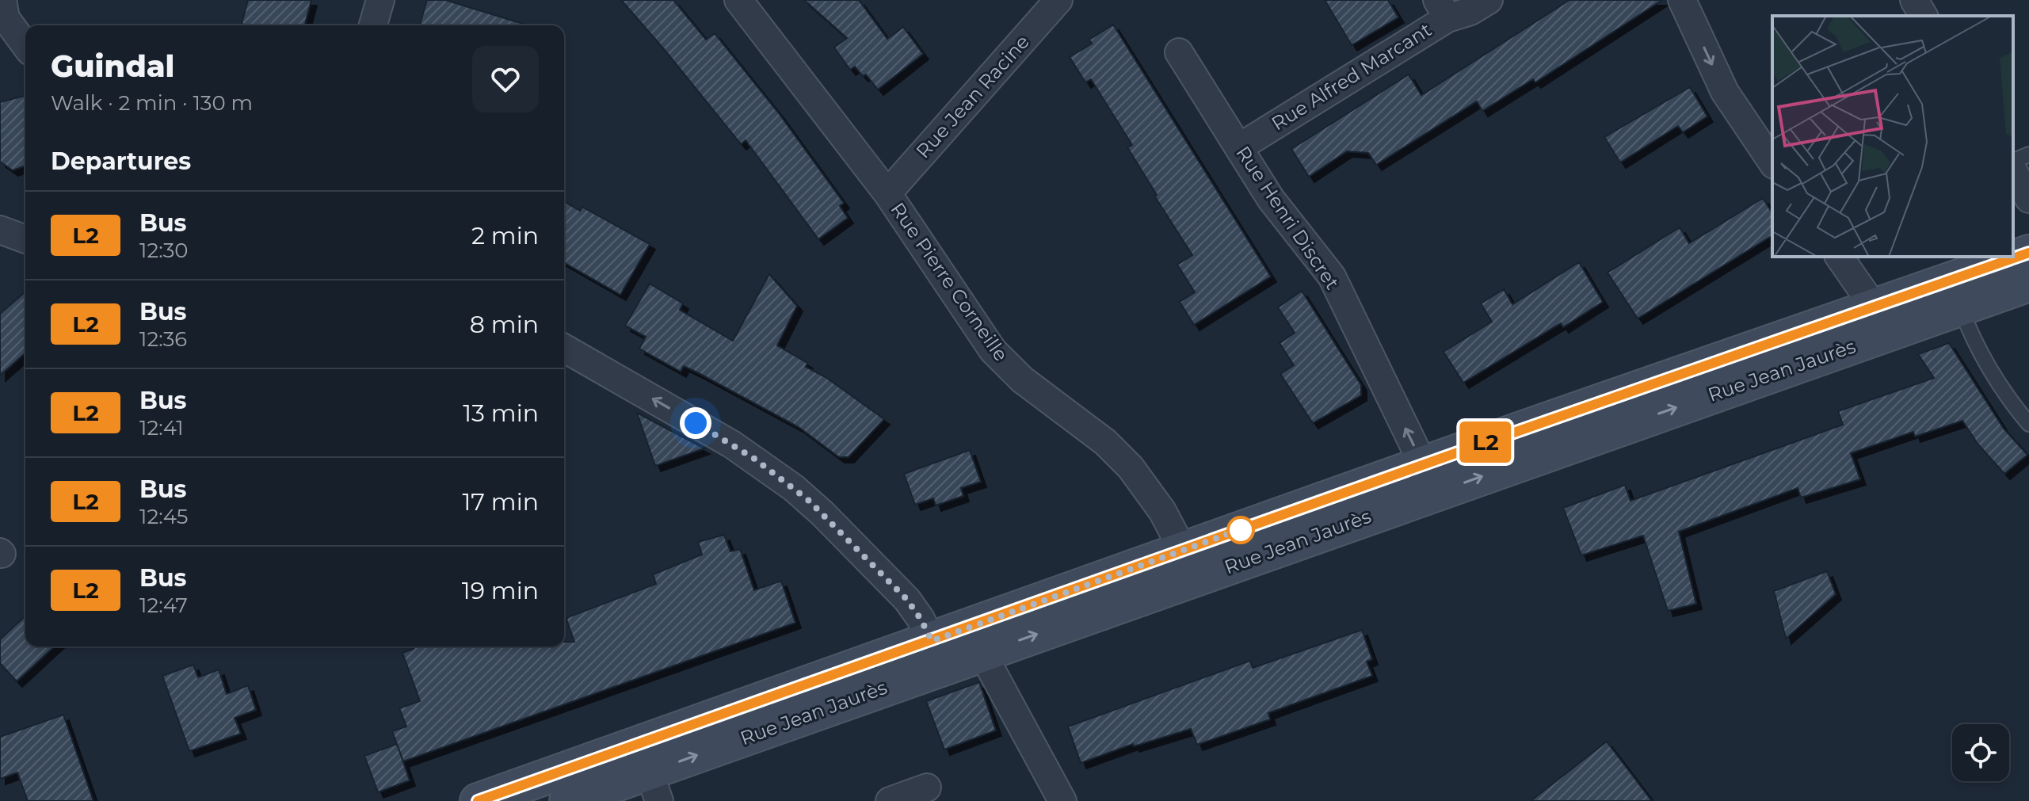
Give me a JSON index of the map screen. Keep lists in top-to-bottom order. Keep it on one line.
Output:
{"streets":{"main road":["Rue Jean Jaurès"],"street":["Rue Alfred Marcant","Rue Jean Racine","Rue Henri Discret","Rue Pierre Corneille"]},"crossings":[["Rue Alfred Marcant","Rue Henri Discret"],["Rue Jean Racine","Rue Pierre Corneille"],["Rue Henri Discret","Rue Jean Jaurès"],["Rue Pierre Corneille","Rue Jean Jaurès"]],"one_way":["Rue Henri Discret"],"lines":["bus line L2"],"page":{"on_map":"L2","heading":[["Guindal","Walk · 2 min · 130 m"],"Departures"],"list":[{"mark":"L2","name":"Bus","note":"12:30","value":"2 min"},{"mark":"L2","name":"Bus","note":"12:36","value":"8 min"},{"mark":"L2","name":"Bus","note":"12:41","value":"13 min"},{"mark":"L2","name":"Bus","note":"12:45","value":"17 min"},{"mark":"L2","name":"Bus","note":"12:47","value":"19 min"}]}}
